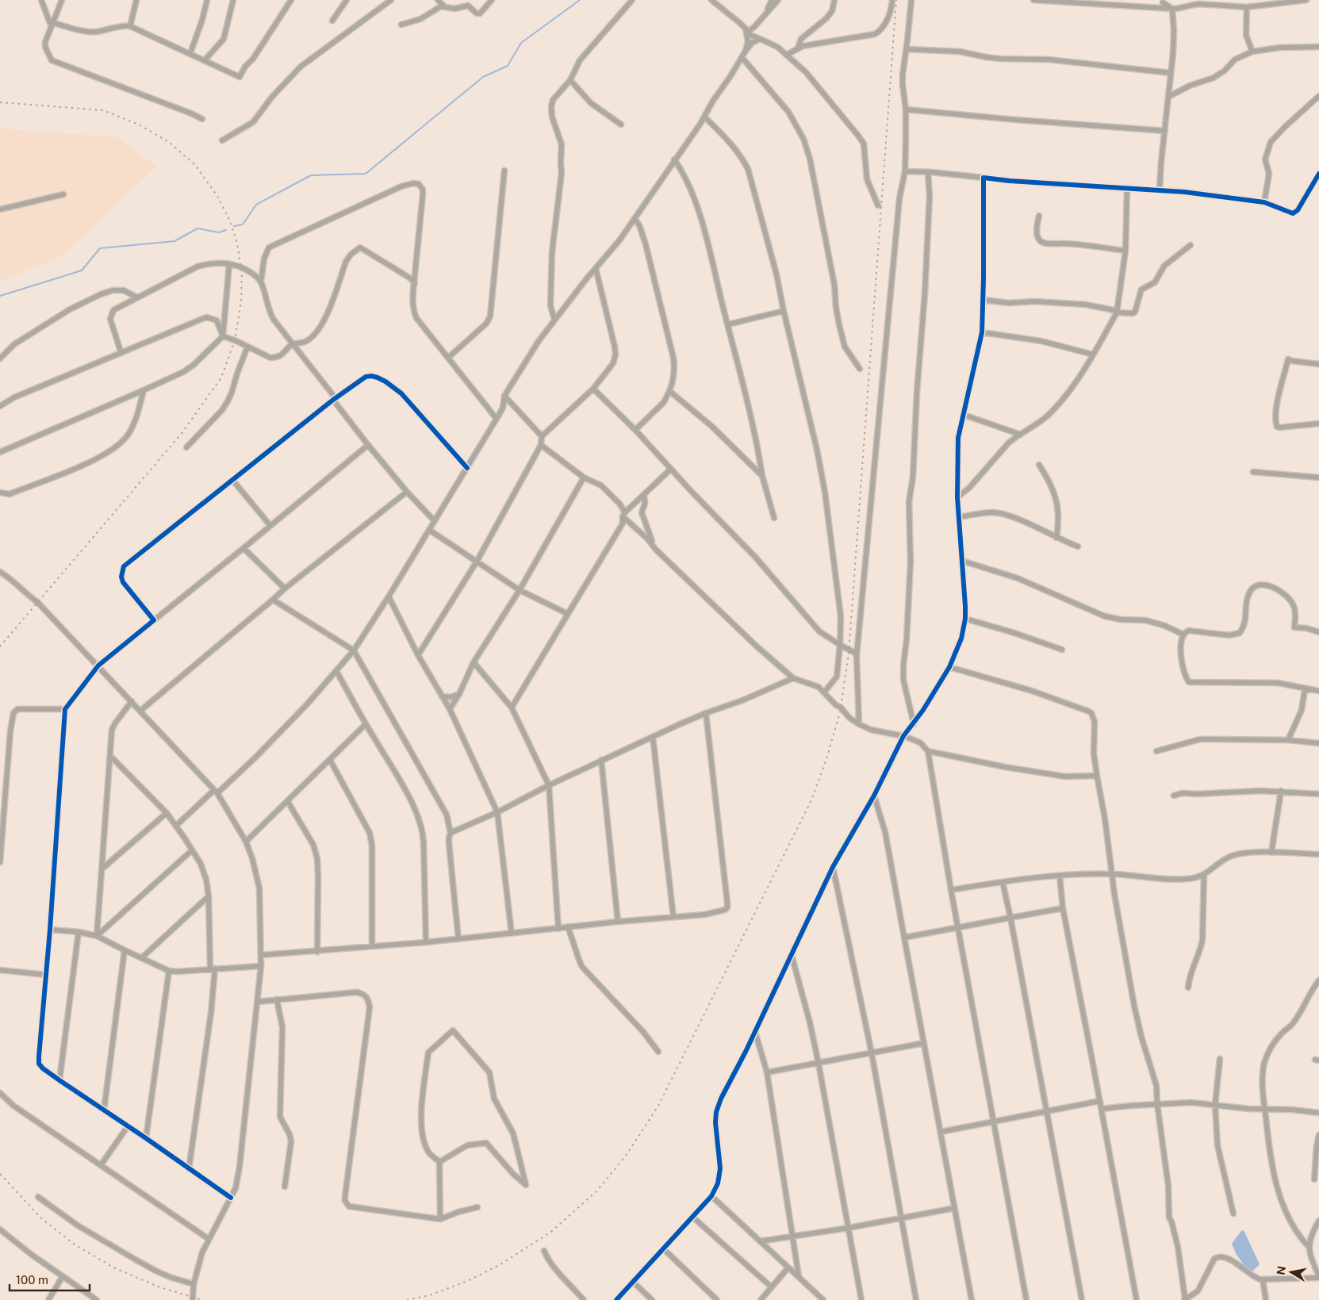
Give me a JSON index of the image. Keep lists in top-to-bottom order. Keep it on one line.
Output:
{"scale_bar":"100 m","north":"left"}
